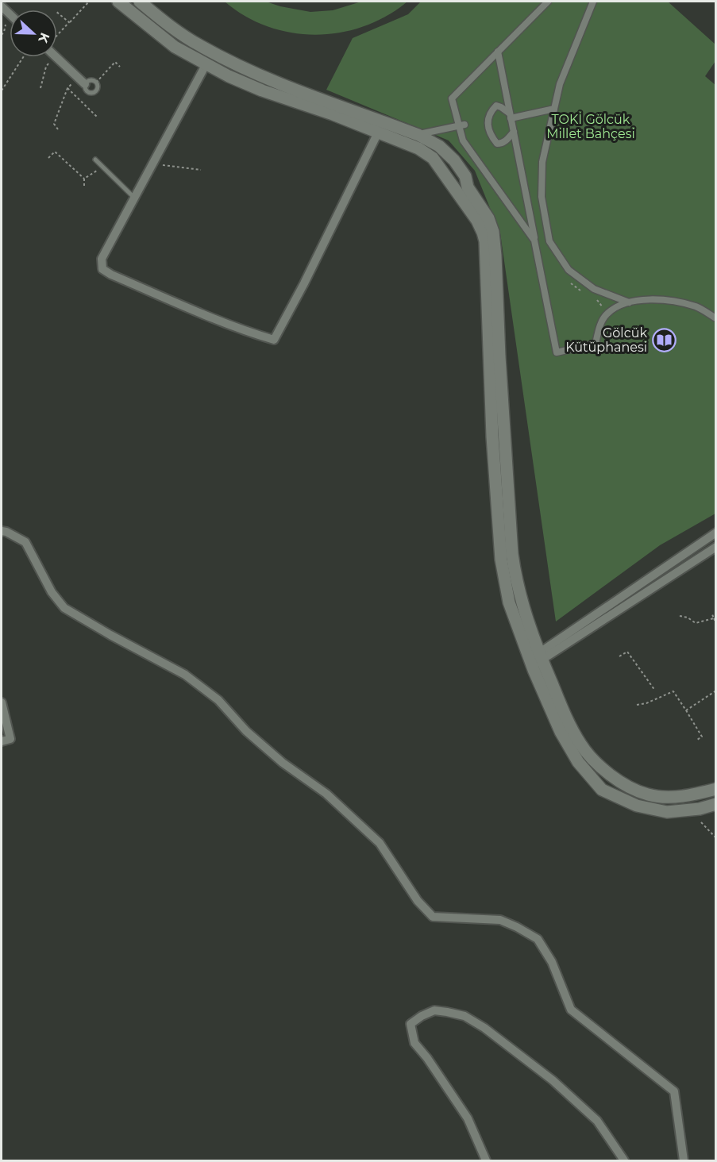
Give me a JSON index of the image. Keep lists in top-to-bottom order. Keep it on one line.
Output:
{"parks":["TOKİ Gölcük Millet Bahçesi"],"places":{"library":["Gölcük Kütüphanesi"]},"north":"right"}
